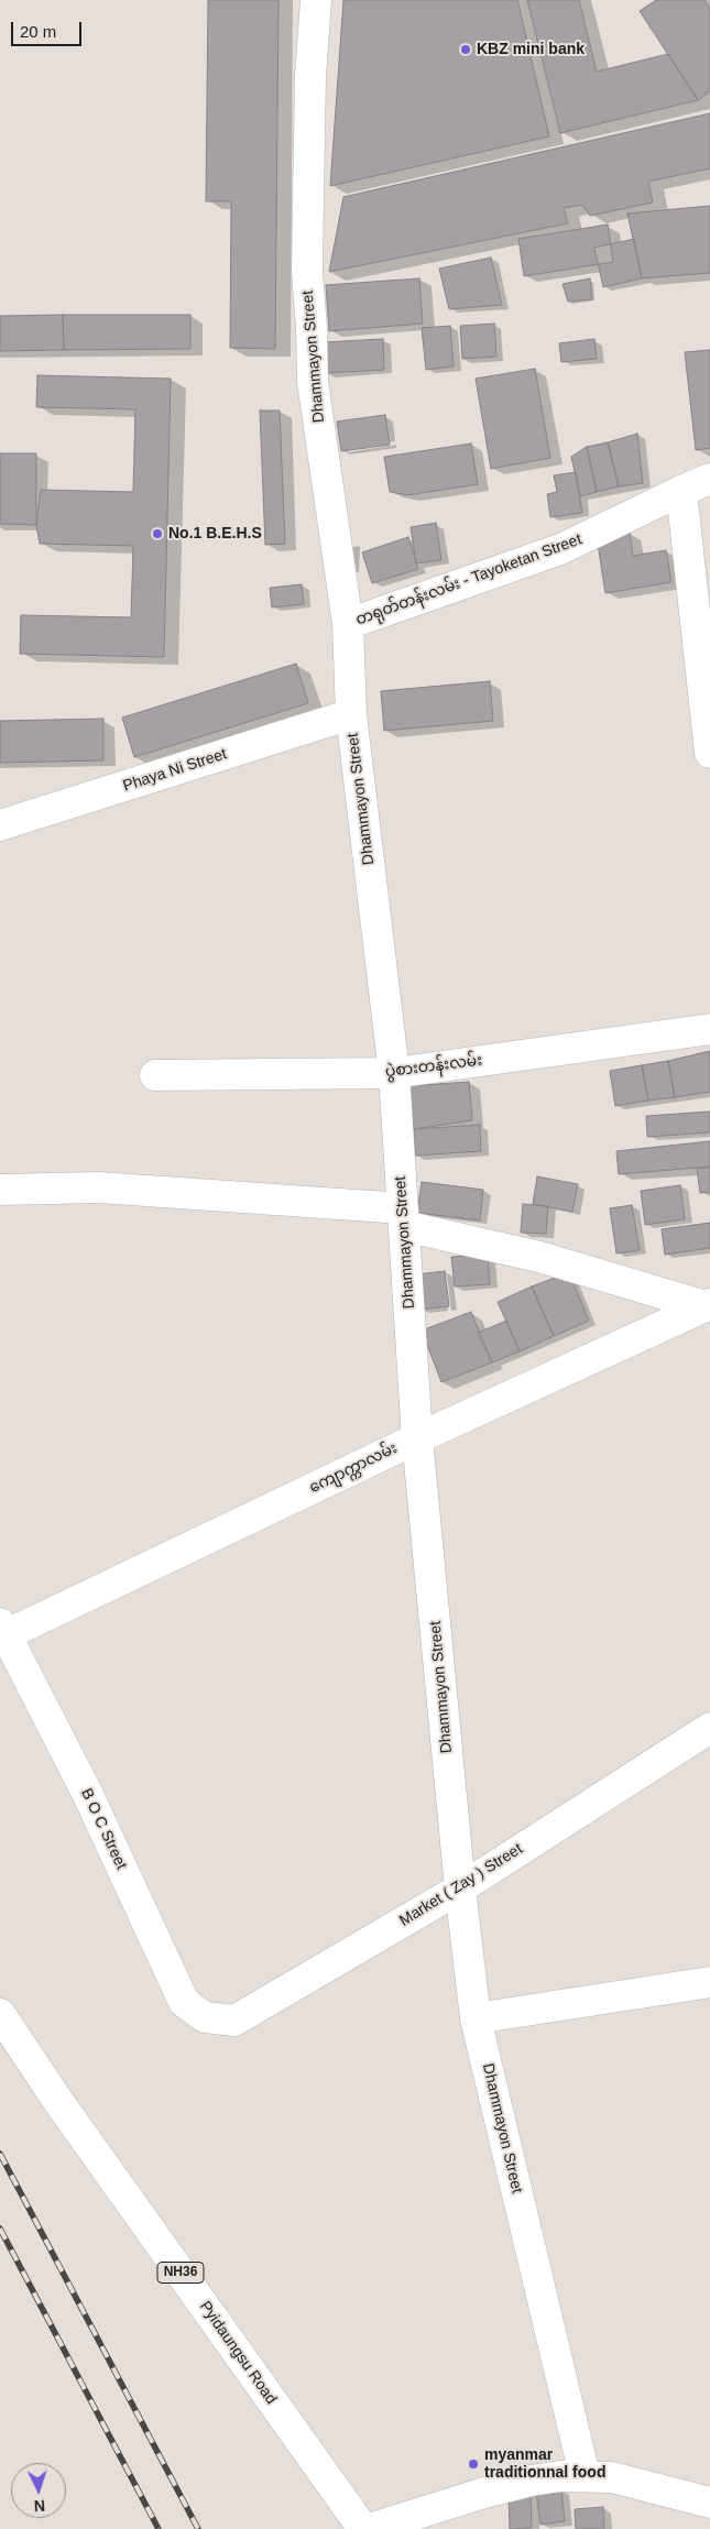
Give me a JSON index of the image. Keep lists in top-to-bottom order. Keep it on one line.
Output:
{"streets":{"main road":["Dhammayon Street","တရုတ်တန်းလမ်း - Tayoketan Street","Phaya Ni Street","ပွဲစားတန်းလမ်း","ကျောက္ကာလမ်း","B O C Street","Market ( Zay ) Street","NH36","Pyidaungsu Road"]},"crossings":[["Dhammayon Street","တရုတ်တန်းလမ်း - Tayoketan Street"],["Dhammayon Street","Phaya Ni Street"],["Dhammayon Street","ပွဲစားတန်းလမ်း"],["Dhammayon Street","ကျောက္ကာလမ်း"],["Dhammayon Street","Market ( Zay ) Street"],["ကျောက္ကာလမ်း","B O C Street"],["B O C Street","Market ( Zay ) Street"]],"places":["KBZ mini bank","No.1 B.E.H.S","myanmar traditionnal food"],"scale_bar":"20 m","north":"bottom"}
